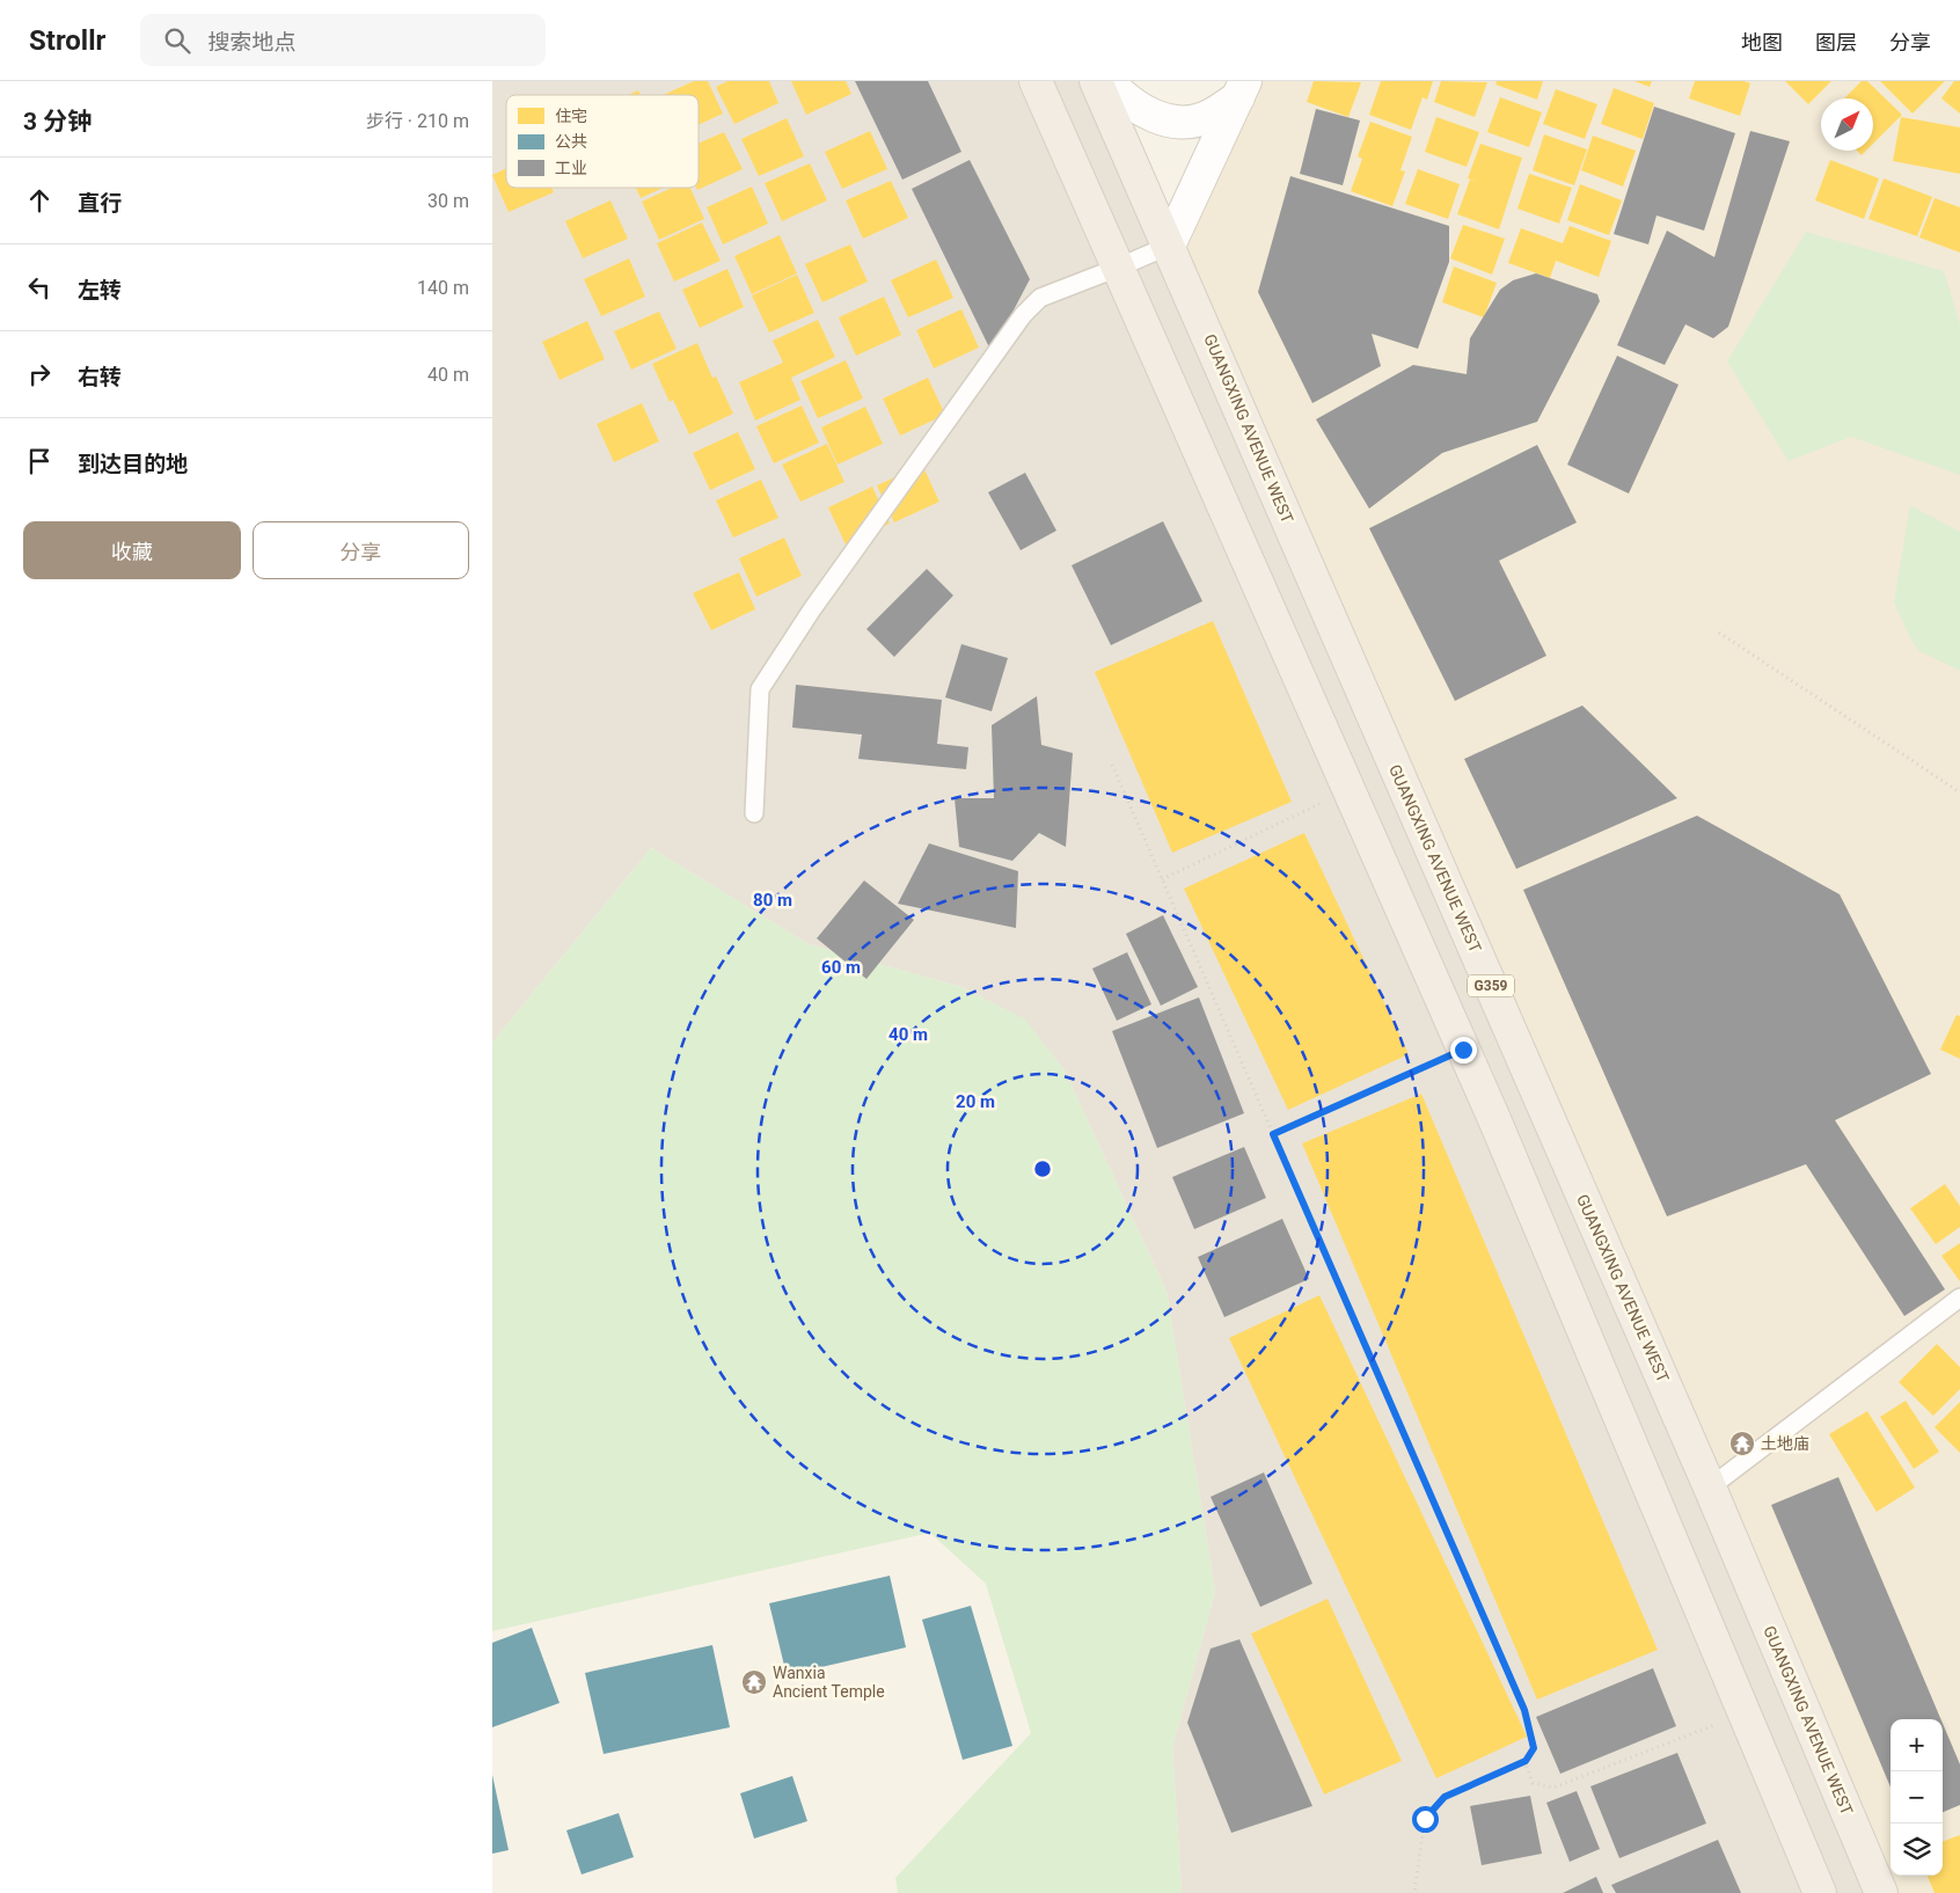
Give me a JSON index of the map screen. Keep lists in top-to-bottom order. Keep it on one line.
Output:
{"streets":{"highway":["GUANGXING AVENUE WEST","G359"]},"places":{"temple":["土地庙","Wanxia Ancient Temple"]},"legend":["住宅","公共","工业"],"north":"top right","page":{"header":"Strollr","search":"搜索地点","nav":["地图","图层","分享"],"heading":["3 分钟","步行 · 210 m"],"list":[["直行","30 m"],["左转","140 m"],["右转","40 m"],"到达目的地"],"buttons":["收藏","分享"],"map_buttons":["+","−"]},"rings":["80 m","60 m","40 m","20 m"]}
